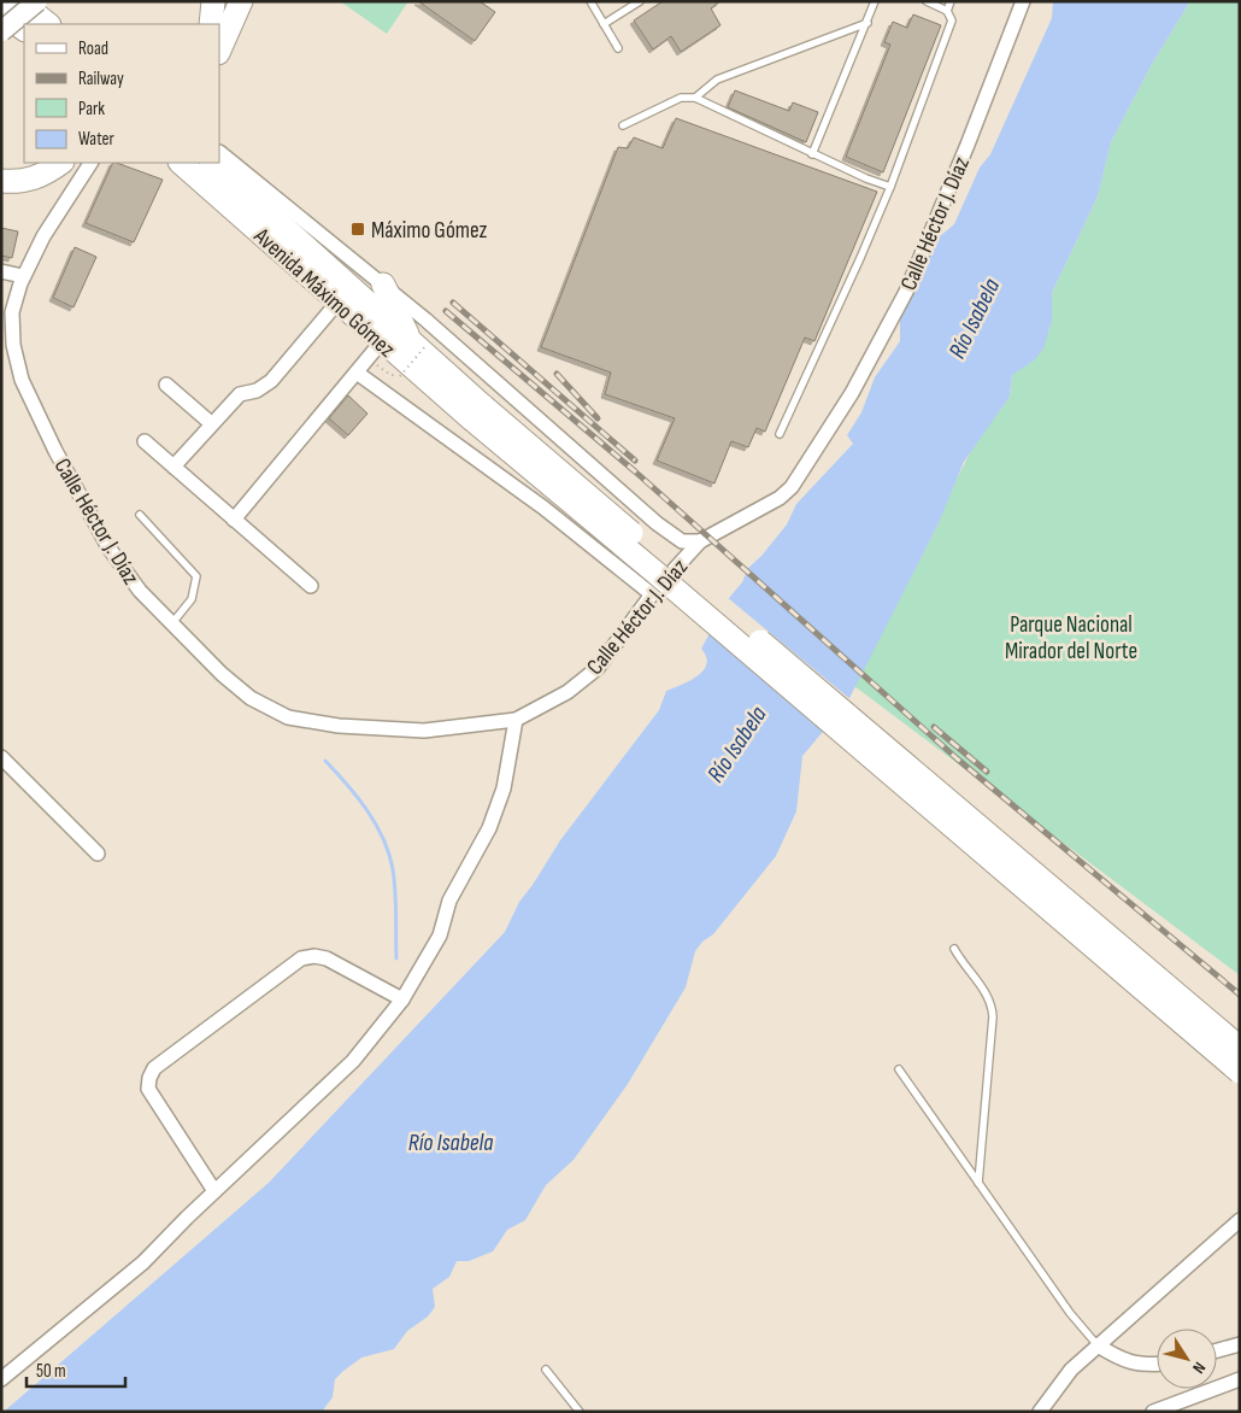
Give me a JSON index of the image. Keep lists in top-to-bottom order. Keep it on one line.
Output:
{"streets":{"main road":["Avenida Máximo Gómez"],"street":["Calle Héctor J. Díaz"]},"water":["Río Isabela"],"parks":["Parque Nacional Mirador del Norte"],"places":{"transit":["Máximo Gómez"]},"legend":["Road","Railway","Park","Water"],"scale_bar":"50 m","north":"bottom right"}
